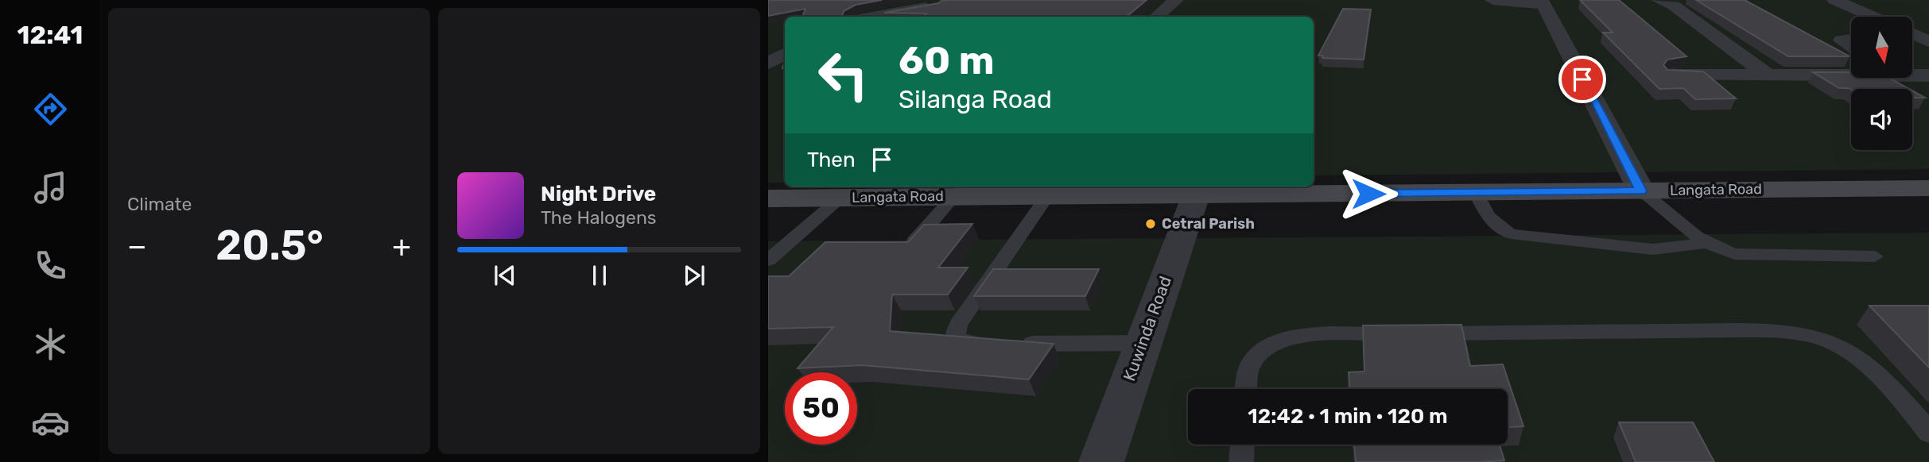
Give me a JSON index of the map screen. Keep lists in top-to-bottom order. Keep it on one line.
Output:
{"streets":{"main road":["Langata Road"],"street":["Kuwinda Road"]},"crossings":[["Langata Road","Kuwinda Road"]],"places":["Cetral Parish"],"north":"bottom","page":{"tabs":"12:41","tile":"Climate","turn":["60 m","Silanga Road"],"then":"Then","song":["Night Drive","The Halogens"],"heat":["−","20.5°","+"],"limit":"50","trip":"12:42 · 1 min · 120 m"}}
